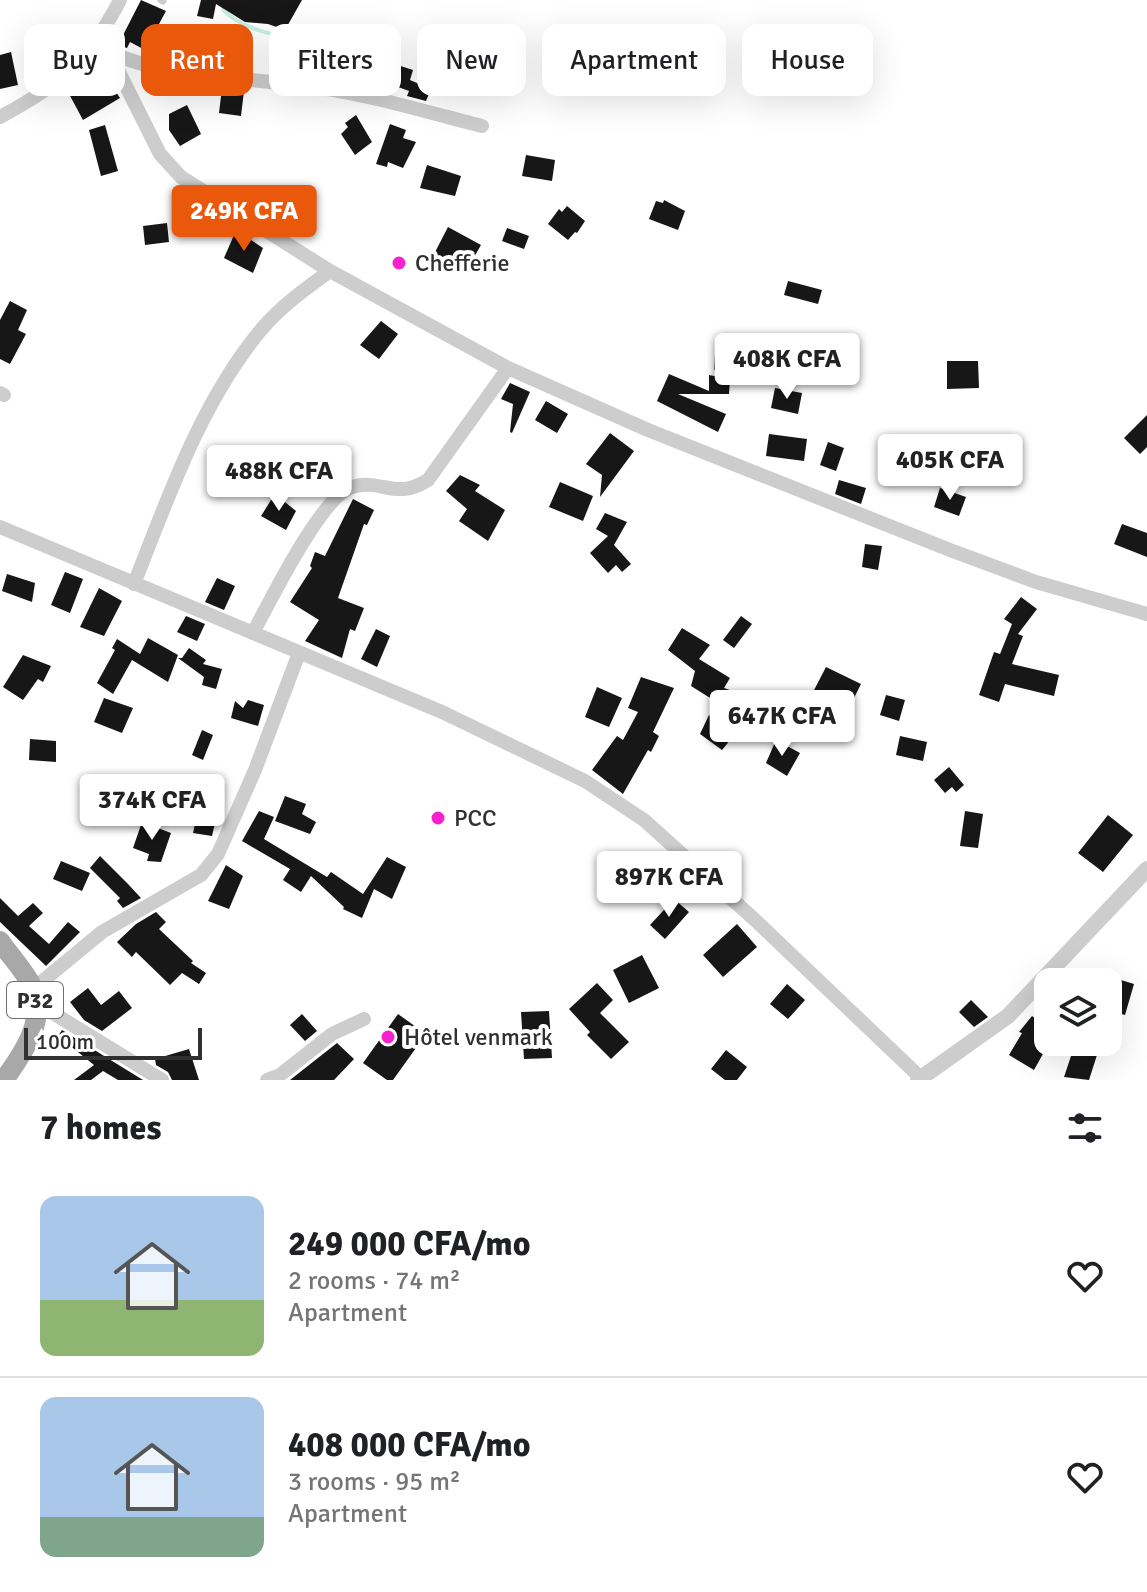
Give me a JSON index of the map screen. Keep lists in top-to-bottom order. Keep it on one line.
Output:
{"streets":{"main road":["P32"]},"places":["Chefferie","PCC","Hôtel venmark"],"scale_bar":"100 m","page":{"chip":["Buy","Rent","Filters","New","Apartment","House"],"price":["249K CFA","408K CFA","405K CFA","488K CFA","647K CFA","374K CFA","897K CFA"],"scale":"100 m","heading":"7 homes","list":[{"name":"249 000 CFA/mo","note":"2 rooms · 74 m² · Apartment"},{"name":"408 000 CFA/mo","note":"3 rooms · 95 m² · Apartment"}]}}
